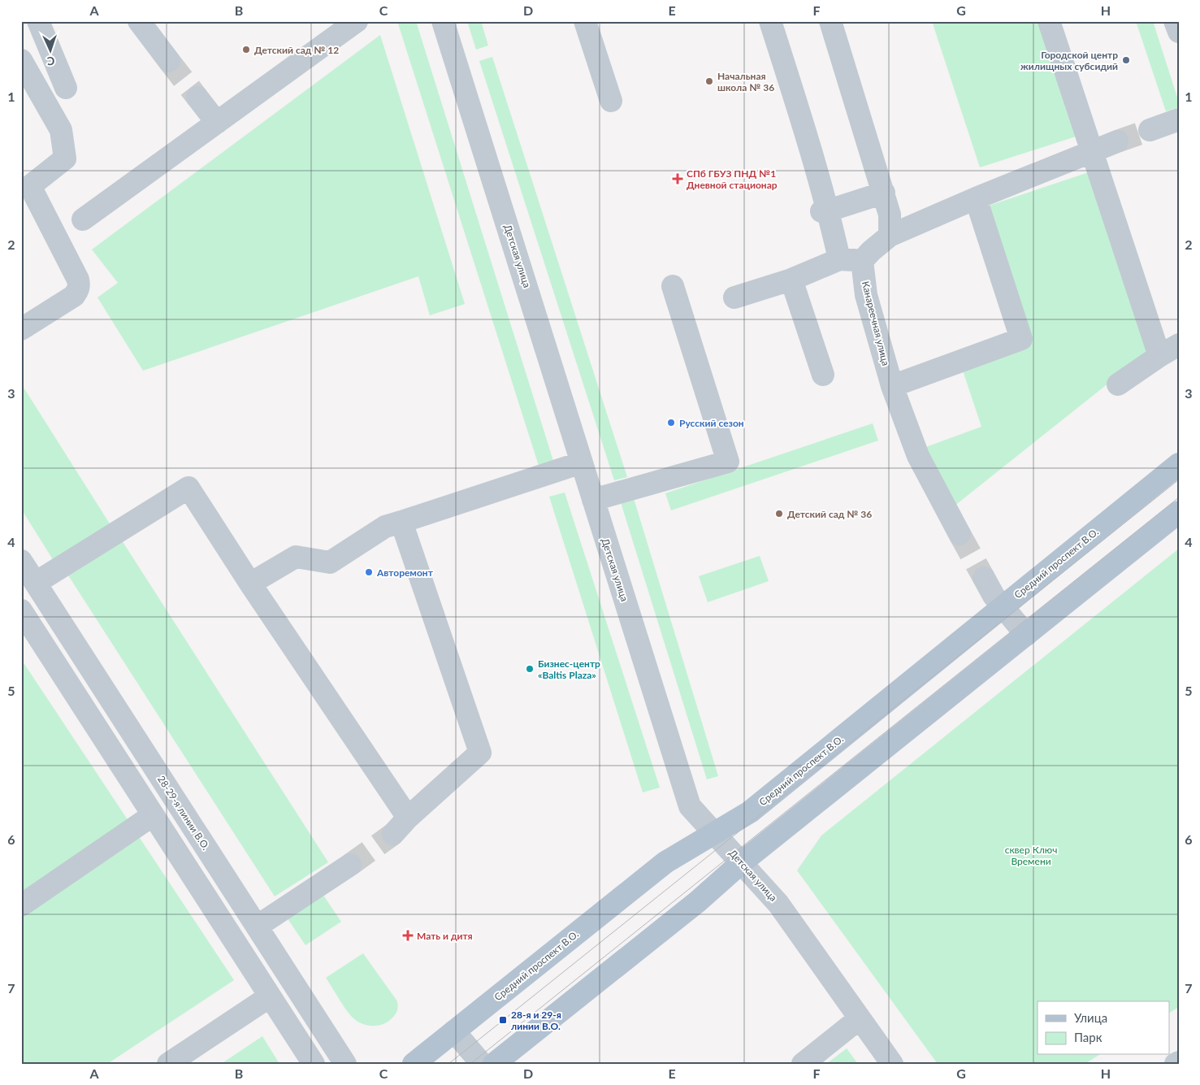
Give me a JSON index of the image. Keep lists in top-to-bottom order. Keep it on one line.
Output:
{"streets":{"main road":["Средний проспект В.О."],"street":["Детская улица","Канареечная улица","28-29-я линии В.О."]},"crossings":[["Детская улица","Средний проспект В.О."]],"parks":["сквер Ключ Времени"],"places":{"other":["Детский сад № 12","Городской центр жилищных субсидий","Начальная школа № 36","Русский сезон","Детский сад № 36","Авторемонт","Бизнес-центр «Baltis Plaza»"],"health":["СПб ГБУЗ ПНД №1 Дневной стационар","Мать и дитя"],"transit":["28-я и 29-я линии В.О."]},"legend":["Улица","Парк"],"north":"bottom","grid":{"columns":["A","B","C","D","E","F","G","H"],"rows":["1","2","3","4","5","6","7"]}}
